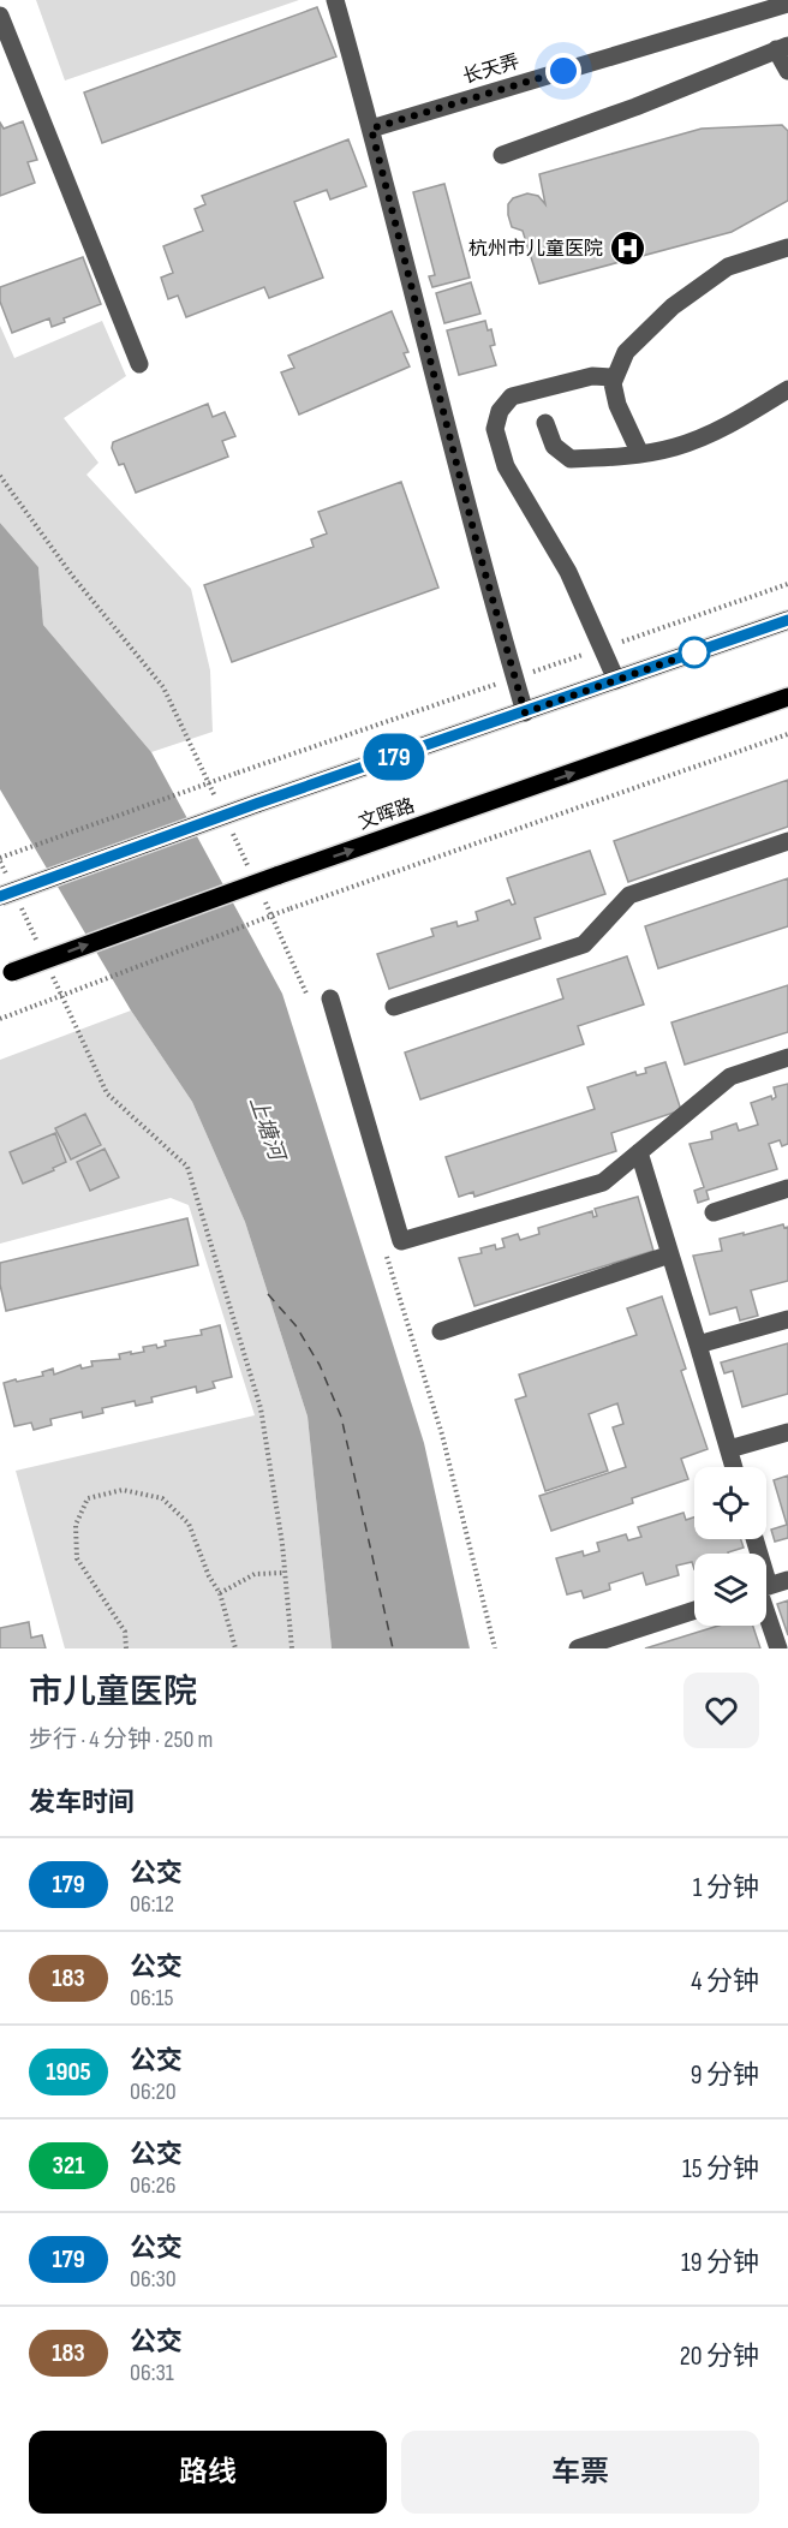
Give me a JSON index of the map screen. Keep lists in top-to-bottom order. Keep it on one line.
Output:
{"streets":{"main road":["文晖路"],"lane":["长天弄"]},"water":["上塘河"],"places":{"hospital":["杭州市儿童医院"]},"lines":["bus line 179"],"page":{"on_map":"179","heading":[["市儿童医院","步行 · 4 分钟 · 250 m"],"发车时间"],"list":[{"mark":"179","name":"公交","note":"06:12","value":"1 分钟"},{"mark":"183","name":"公交","note":"06:15","value":"4 分钟"},{"mark":"1905","name":"公交","note":"06:20","value":"9 分钟"},{"mark":"321","name":"公交","note":"06:26","value":"15 分钟"},{"mark":"179","name":"公交","note":"06:30","value":"19 分钟"},{"mark":"183","name":"公交","note":"06:31","value":"20 分钟"}],"buttons":["路线","车票"]}}
